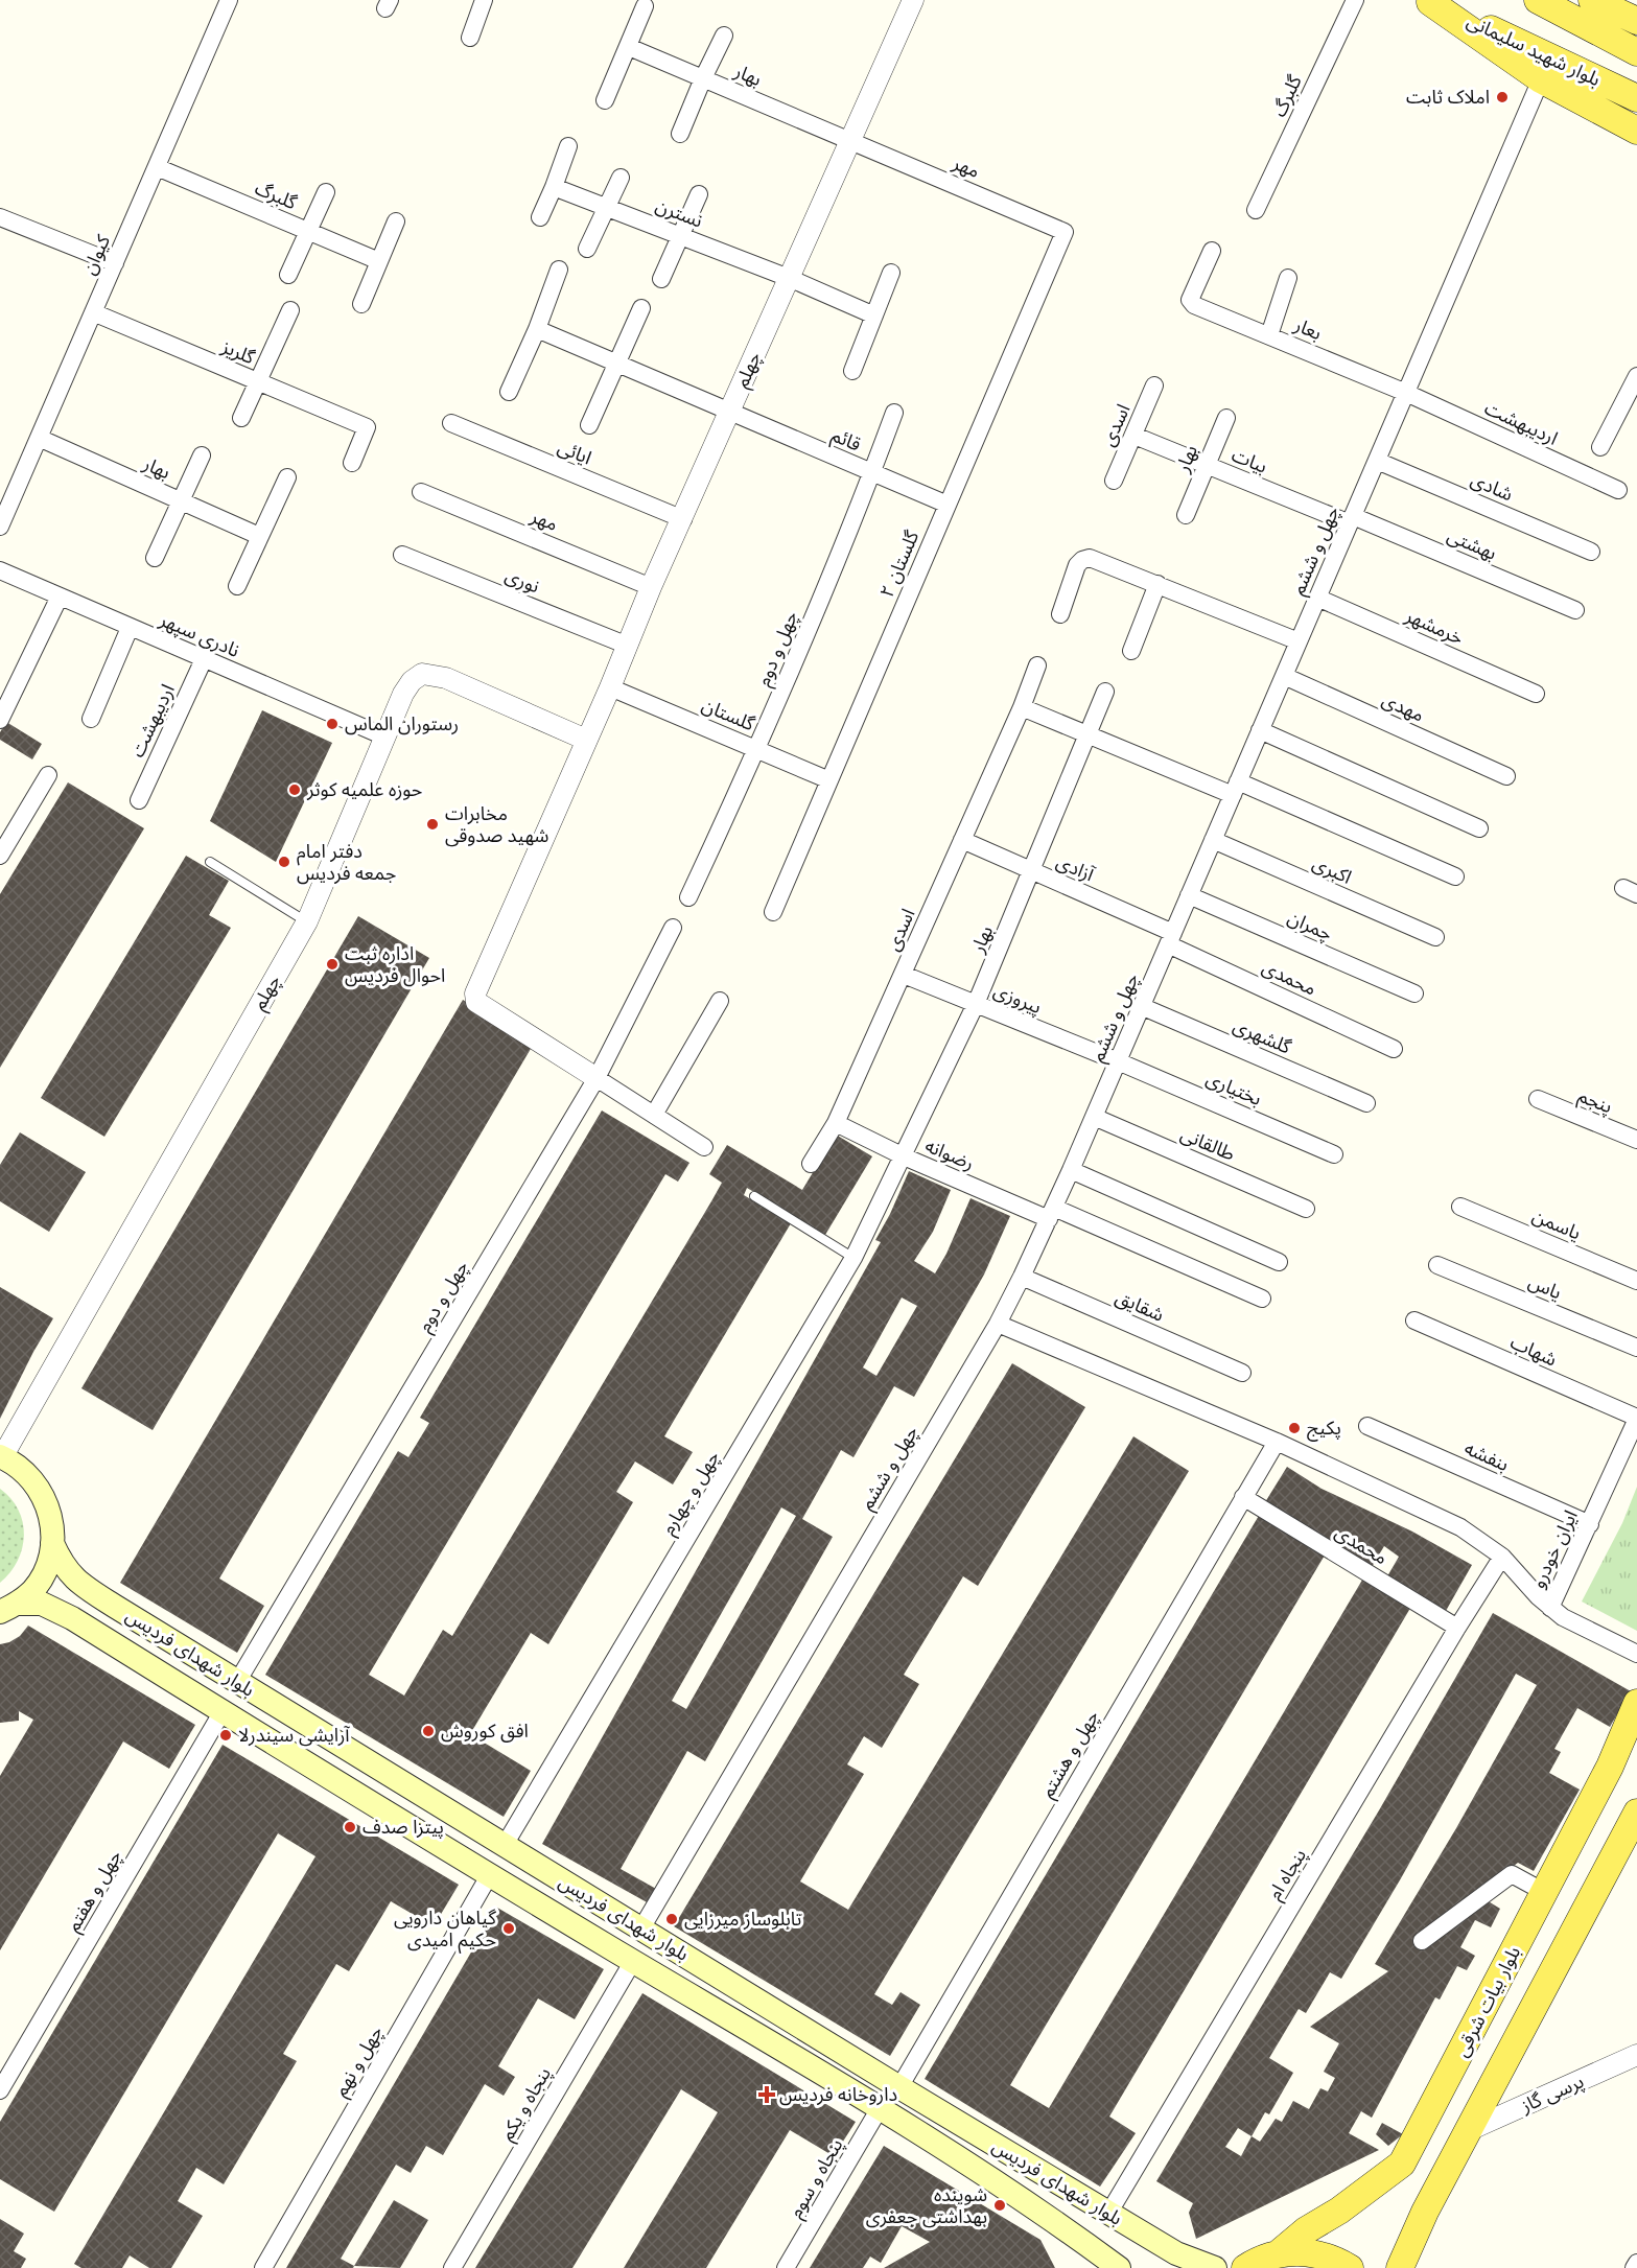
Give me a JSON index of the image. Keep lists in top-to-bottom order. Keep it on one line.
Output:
{"streets":{"main road":["بلوار شهید سلیمانی","بلوار شهدای فردیس","بلوار بیات شرقی"],"street":["بهار","گلبرگ","مهر","نسترن","کیوان","بعار","گلریز","چهلم","اردیبهشت","اسدی","قائم","ایائی","بیات","شادی","بهشتی","چهل و ششم","گلستان ۲","نوری","خرمشهر","نادری سپهر","چهل و دوم","مهدی","گلستان","آزادی","اکبری","چمران","محمدی","پیروزی","گلشهری","بختیاری","پنجم","طالقانی","رضوانه","یاسمن","یاس","شقایق","شهاب","بنفشه","چهل و چهارم","ایران خودرو","چهل و هشتم","پنجاه ام","چهل و هفتم","چهل و نهم","پرسی گاز","پنجاه و یکم","پنجاه و سوم"]},"crossings":[["بهار","مهر"],["بهار","کیوان"],["بهار","چهلم"],["بهار","بیات"],["بهار","آزادی"],["بهار","پیروزی"],["بهار","رضوانه"],["بهار","چهل و چهارم"],["گلبرگ","کیوان"],["مهر","چهلم"],["مهر","گلستان ۲"],["نسترن","چهلم"],["کیوان","گلریز"],["بعار","اردیبهشت"],["بعار","چهل و ششم"],["چهلم","قائم"],["چهلم","ایائی"],["چهلم","نوری"],["چهلم","نادری سپهر"],["چهلم","چهل و دوم"],["چهلم","گلستان"],["اردیبهشت","چهل و ششم"],["اردیبهشت","نادری سپهر"],["اسدی","بیات"],["اسدی","آزادی"],["اسدی","پیروزی"],["اسدی","رضوانه"],["قائم","گلستان ۲"],["قائم","چهل و دوم"],["بیات","بهشتی"],["بیات","چهل و ششم"],["شادی","چهل و ششم"],["بهشتی","چهل و ششم"],["چهل و ششم","خرمشهر"],["چهل و ششم","مهدی"],["چهل و ششم","آزادی"],["چهل و ششم","اکبری"],["چهل و ششم","چمران"],["چهل و ششم","محمدی"],["چهل و ششم","پیروزی"],["چهل و ششم","گلشهری"],["چهل و ششم","بختیاری"],["چهل و ششم","طالقانی"],["چهل و ششم","رضوانه"],["چهل و ششم","شقایق"],["چهل و ششم","بلوار شهدای فردیس"],["گلستان ۲","گلستان"],["چهل و دوم","گلستان"],["چهل و دوم","بلوار شهدای فردیس"],["آزادی","محمدی"],["محمدی","چهل و هشتم"],["محمدی","پنجاه ام"],["پیروزی","بختیاری"],["رضوانه","چهل و چهارم"],["شهاب","ایران خودرو"],["بنفشه","ایران خودرو"],["چهل و چهارم","بلوار شهدای فردیس"],["بلوار شهدای فردیس","چهل و هشتم"],["بلوار شهدای فردیس","پنجاه ام"],["بلوار شهدای فردیس","چهل و هفتم"],["بلوار شهدای فردیس","چهل و نهم"],["بلوار شهدای فردیس","پنجاه و یکم"],["بلوار شهدای فردیس","پنجاه و سوم"]],"places":{"other":["املاک ثابت","رستوران الماس","حوزه علمیه کوثر","مخابرات شهید صدوقی","دفتر امام جمعه فردیس","اداره ثبت احوال فردیس","پکیج","افق کوروش","آرایشی سیندرلا","پیتزا صدف","تابلوساز میرزایی","گیاهان دارویی حکیم امیدی","شوینده بهداشتی جعفری"],"health":["داروخانه فردیس"]}}
